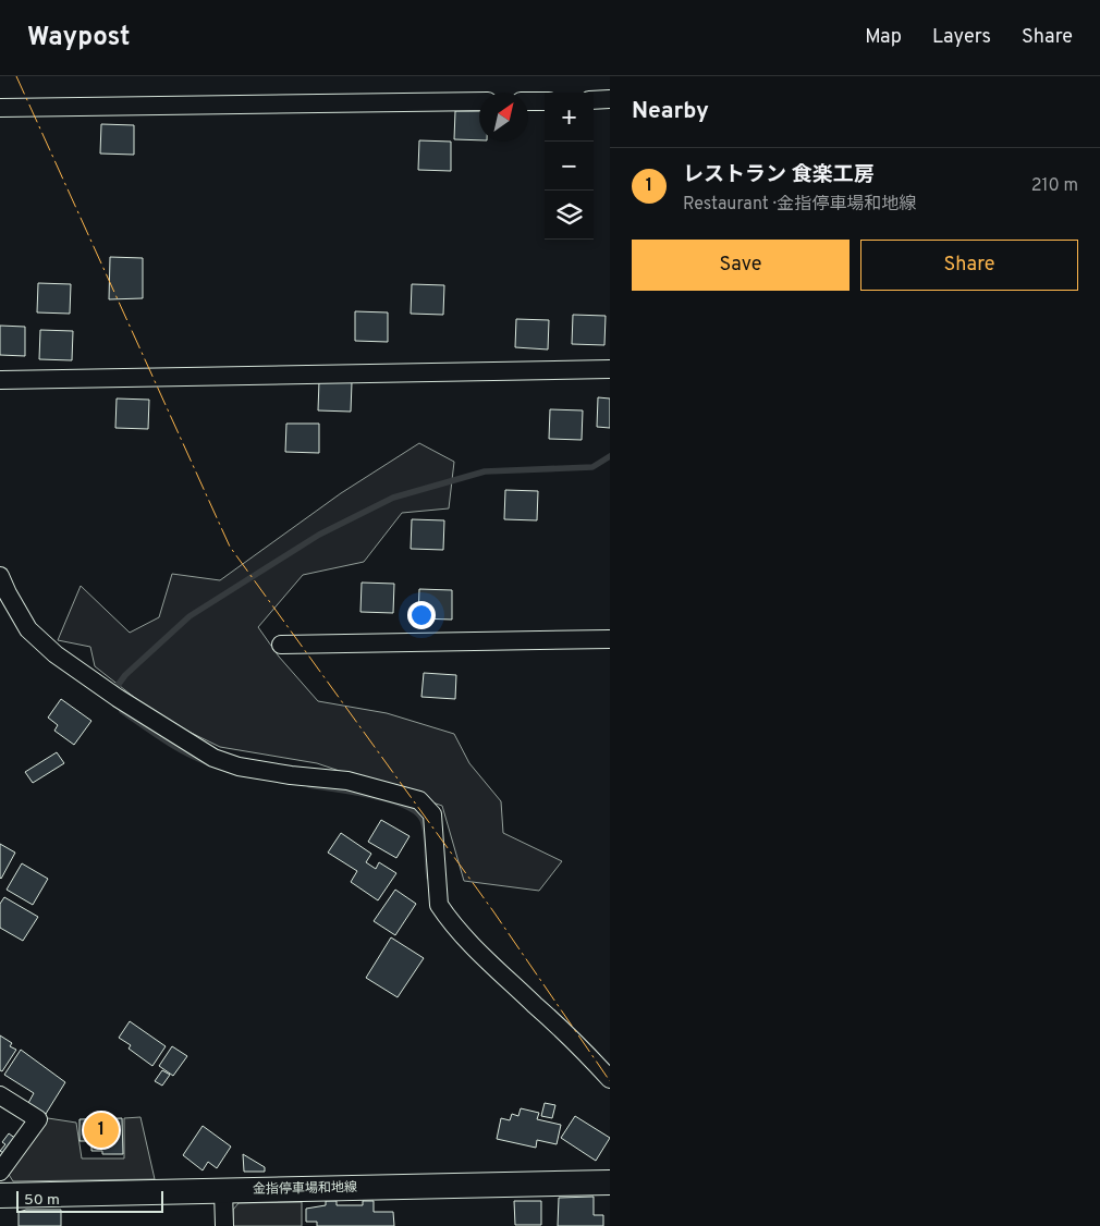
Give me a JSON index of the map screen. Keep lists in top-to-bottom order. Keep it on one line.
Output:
{"streets":{"main road":["金指停車場和地線"]},"scale_bar":"50 m","north":"top right","page":{"header":"Waypost","nav":["Map","Layers","Share"],"heading":"Nearby","map_buttons":["+","−"],"list":[{"mark":"1","name":"レストラン 食楽工房","note":"Restaurant · 金指停車場和地線","value":"210 m"}],"buttons":["Save","Share"],"pins":"1","scale":"50 m"}}
